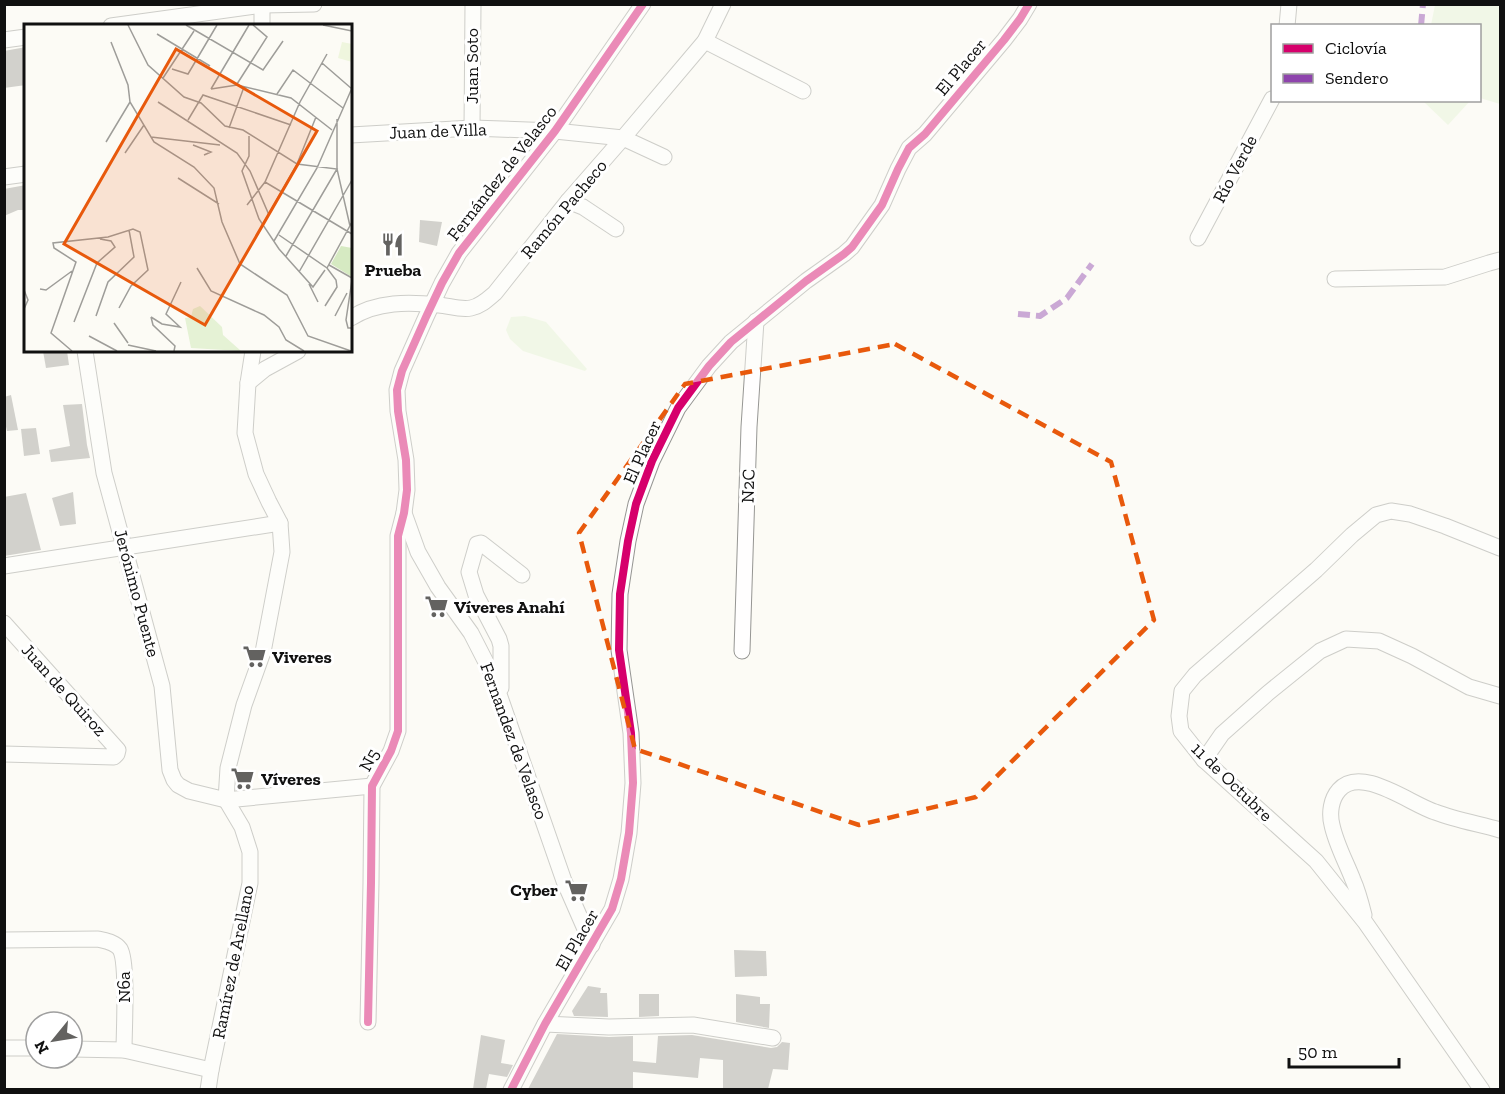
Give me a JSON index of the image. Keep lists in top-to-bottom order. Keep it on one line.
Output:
{"streets":{"street":["Juan Soto","El Placer","Juan de Villa","Río Verde","Fernández de Velasco","Ramón Pacheco","N2C","Jerónimo Puente","Juan de Quiroz","Fernandez de Velasco","N5","11 de Octubre","Ramírez de Arellano","N6a"]},"crossings":[["Juan Soto","Juan de Villa"],["El Placer","N2C"],["El Placer","Fernandez de Velasco"],["Juan de Villa","Fernández de Velasco"],["Juan de Villa","Ramón Pacheco"],["Fernández de Velasco","Ramón Pacheco"],["Fernández de Velasco","Fernandez de Velasco"],["Fernández de Velasco","N5"],["Jerónimo Puente","N5"],["Jerónimo Puente","Ramírez de Arellano"],["Fernandez de Velasco","N5"]],"places":{"restaurant":["Prueba"],"supermarket":["Víveres Anahí","Viveres","Víveres","Cyber"]},"legend":["Ciclovía","Sendero"],"scale_bar":"50 m","north":"bottom left"}
